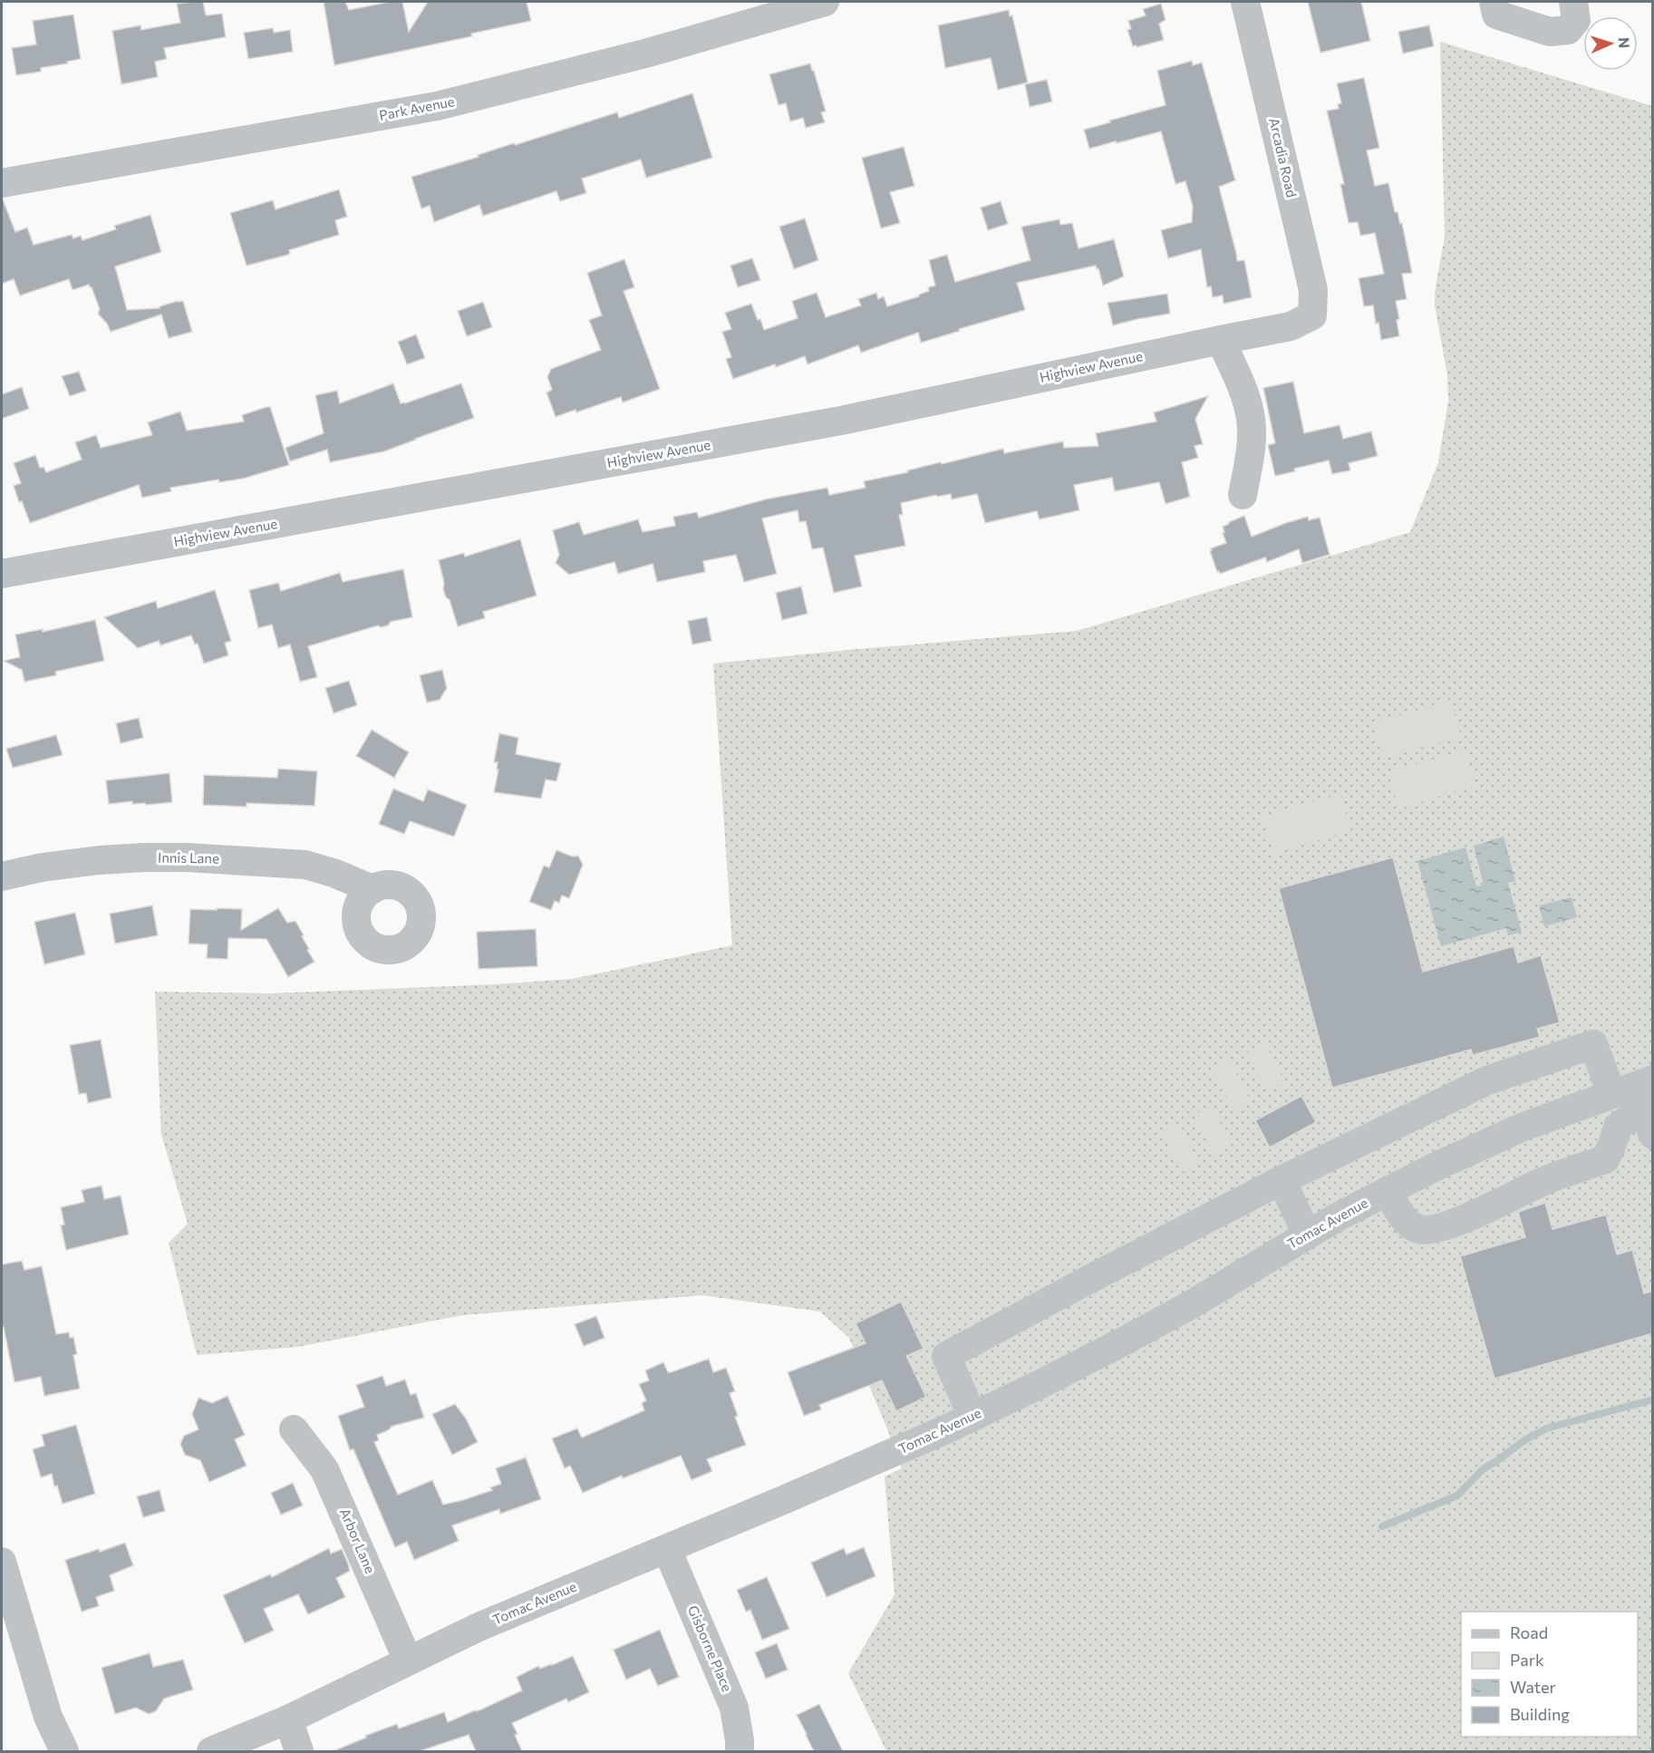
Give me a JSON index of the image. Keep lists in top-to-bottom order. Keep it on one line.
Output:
{"streets":{"street":["Park Avenue","Arcadia Road","Highview Avenue","Innis Lane","Tomac Avenue","Arbor Lane","Gisborne Place"]},"crossings":[["Arcadia Road","Highview Avenue"],["Tomac Avenue","Arbor Lane"],["Tomac Avenue","Gisborne Place"]],"legend":["Road","Park","Water","Building"],"north":"right"}
